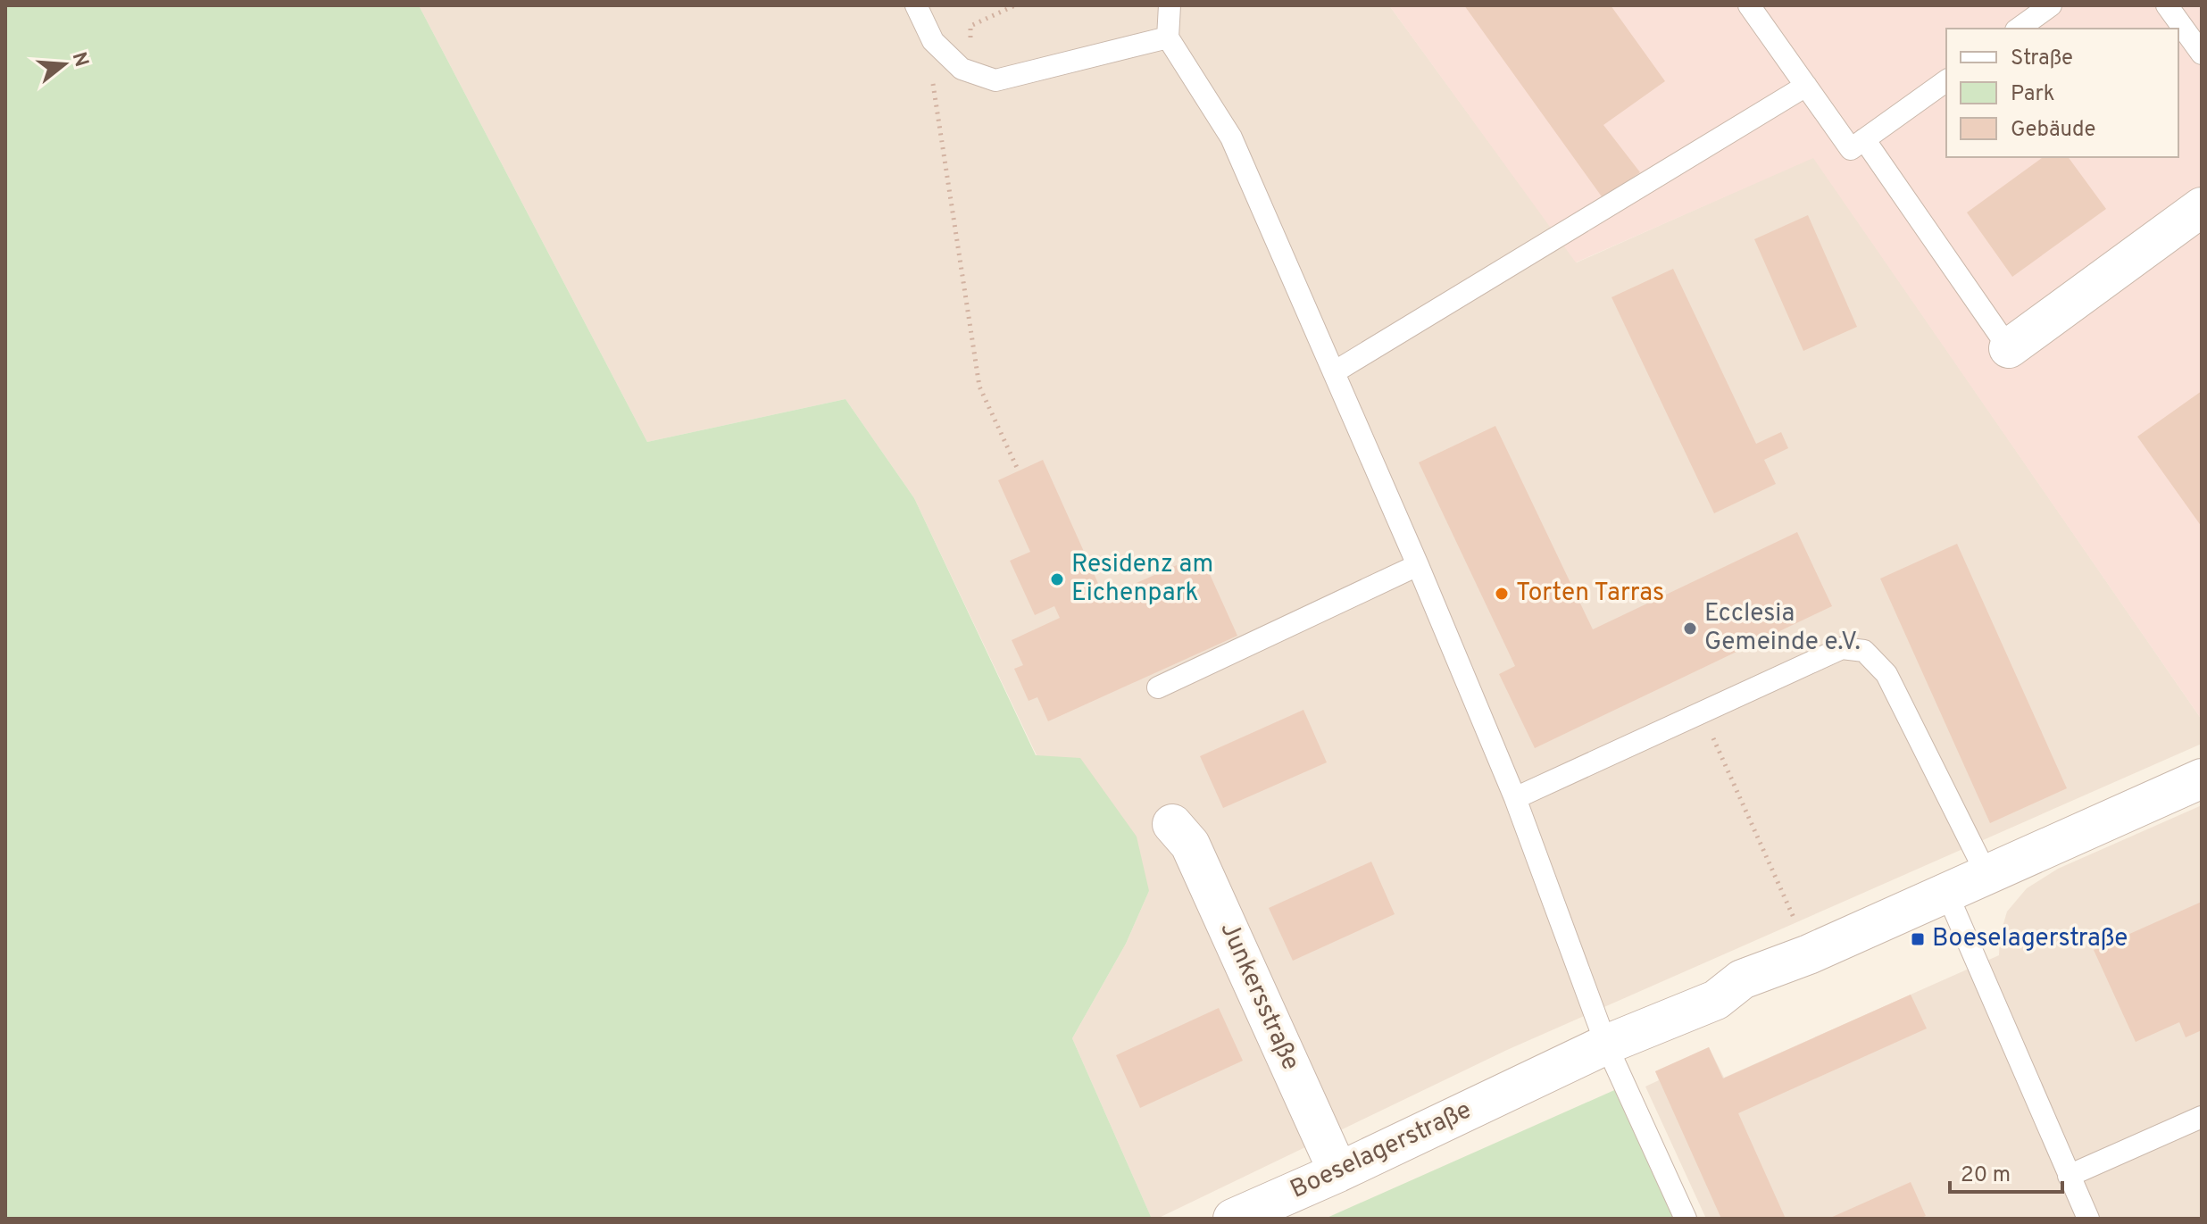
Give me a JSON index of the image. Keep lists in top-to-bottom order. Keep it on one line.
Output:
{"streets":{"street":["Junkersstraße","Boeselagerstraße"]},"crossings":[["Junkersstraße","Boeselagerstraße"]],"places":{"other":["Residenz am Eichenpark","Torten Tarras","Ecclesia Gemeinde e.V."],"transit":["Boeselagerstraße"]},"legend":["Straße","Park","Gebäude"],"scale_bar":"20 m","north":"right"}
